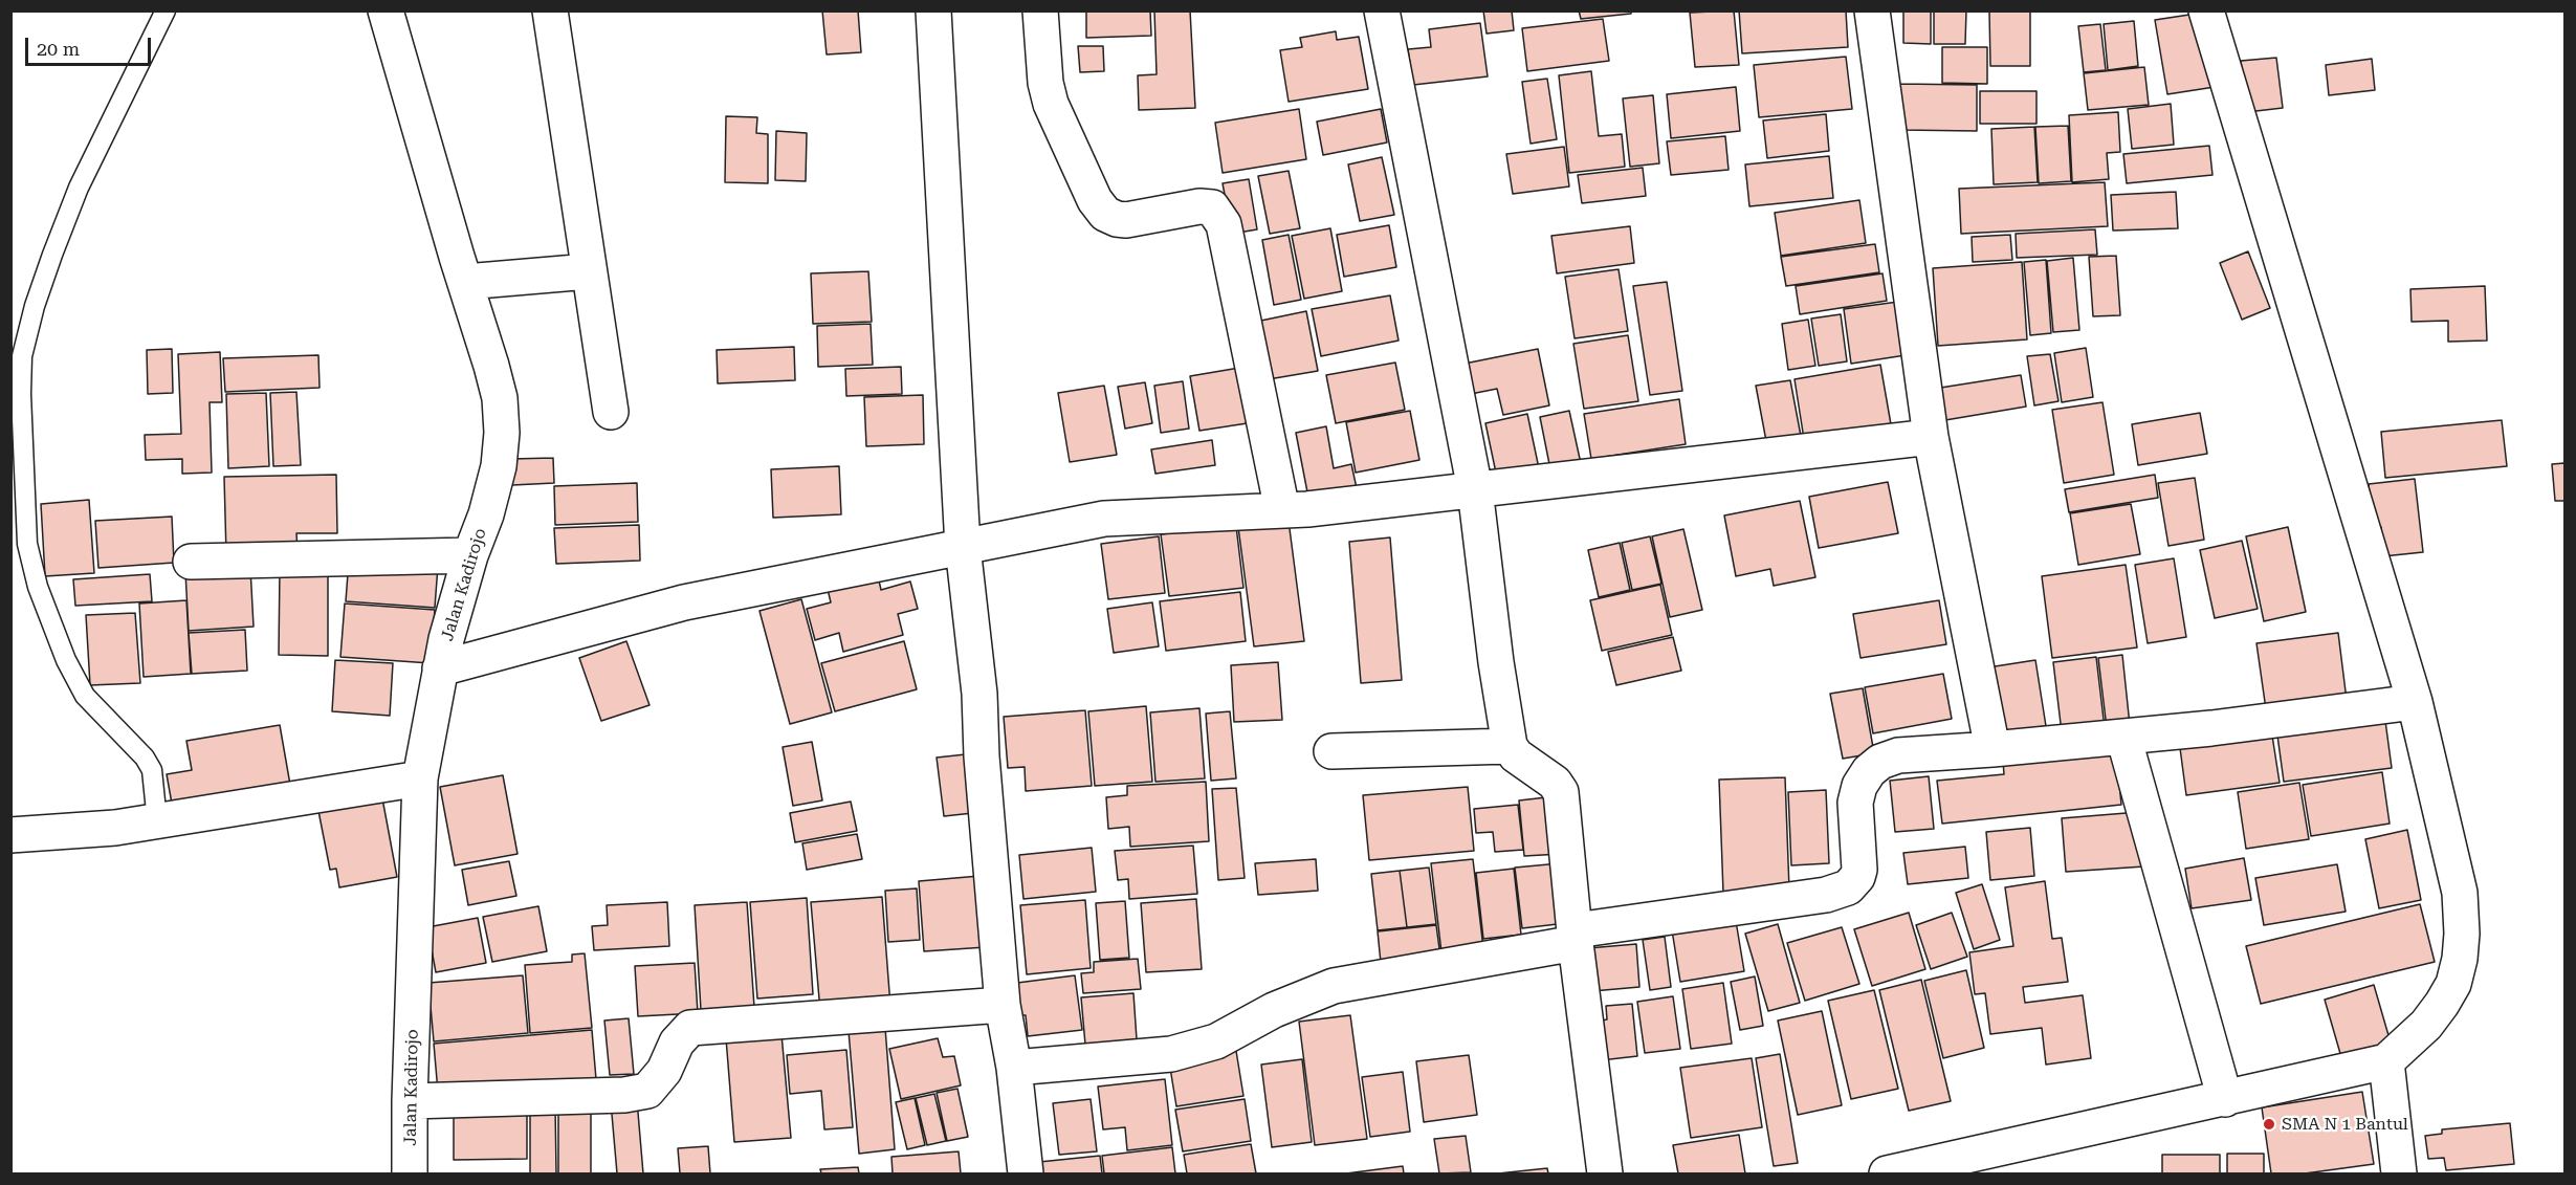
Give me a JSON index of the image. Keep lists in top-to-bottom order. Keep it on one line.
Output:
{"streets":{"street":["Jalan Kadirojo"]},"places":["SMA N 1 Bantul"],"scale_bar":"20 m"}
